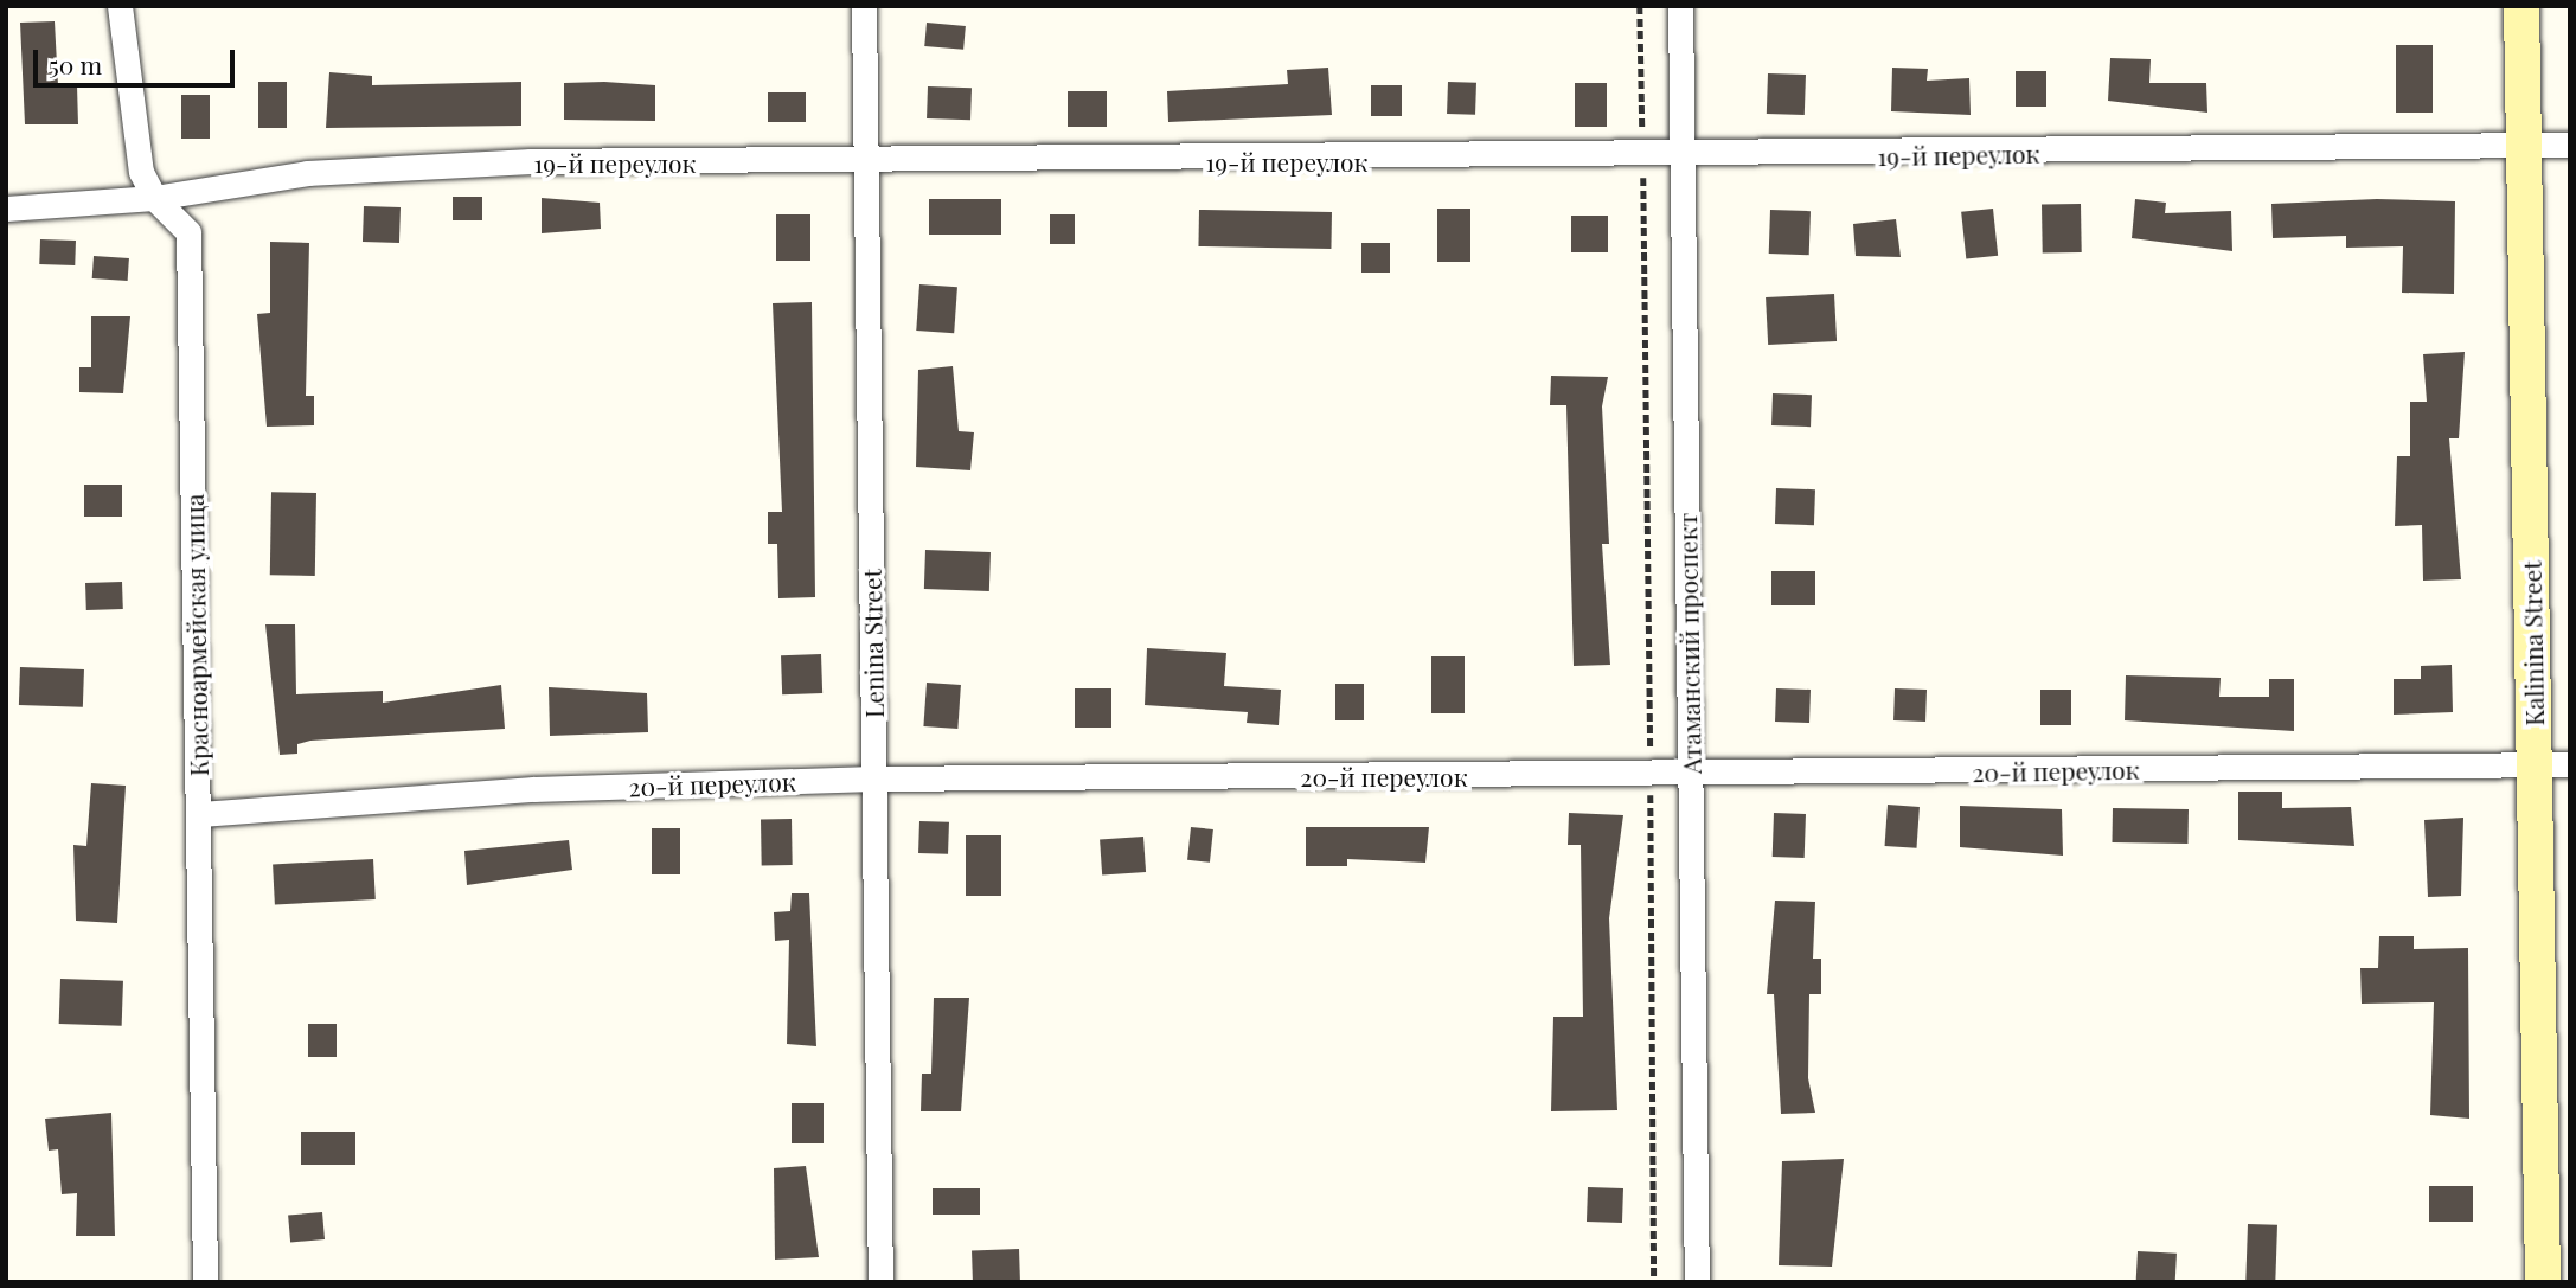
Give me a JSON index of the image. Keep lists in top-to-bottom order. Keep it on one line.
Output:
{"streets":{"main road":["Kalinina Street"],"street":["19-й переулок","Красноармейская улица","Lenina Street","Атаманский проспект","20-й переулок"]},"crossings":[["19-й переулок","Красноармейская улица"],["19-й переулок","Lenina Street"],["19-й переулок","Атаманский проспект"],["19-й переулок","Kalinina Street"],["Красноармейская улица","20-й переулок"],["Lenina Street","20-й переулок"],["Атаманский проспект","20-й переулок"],["Kalinina Street","20-й переулок"]],"scale_bar":"50 m"}
